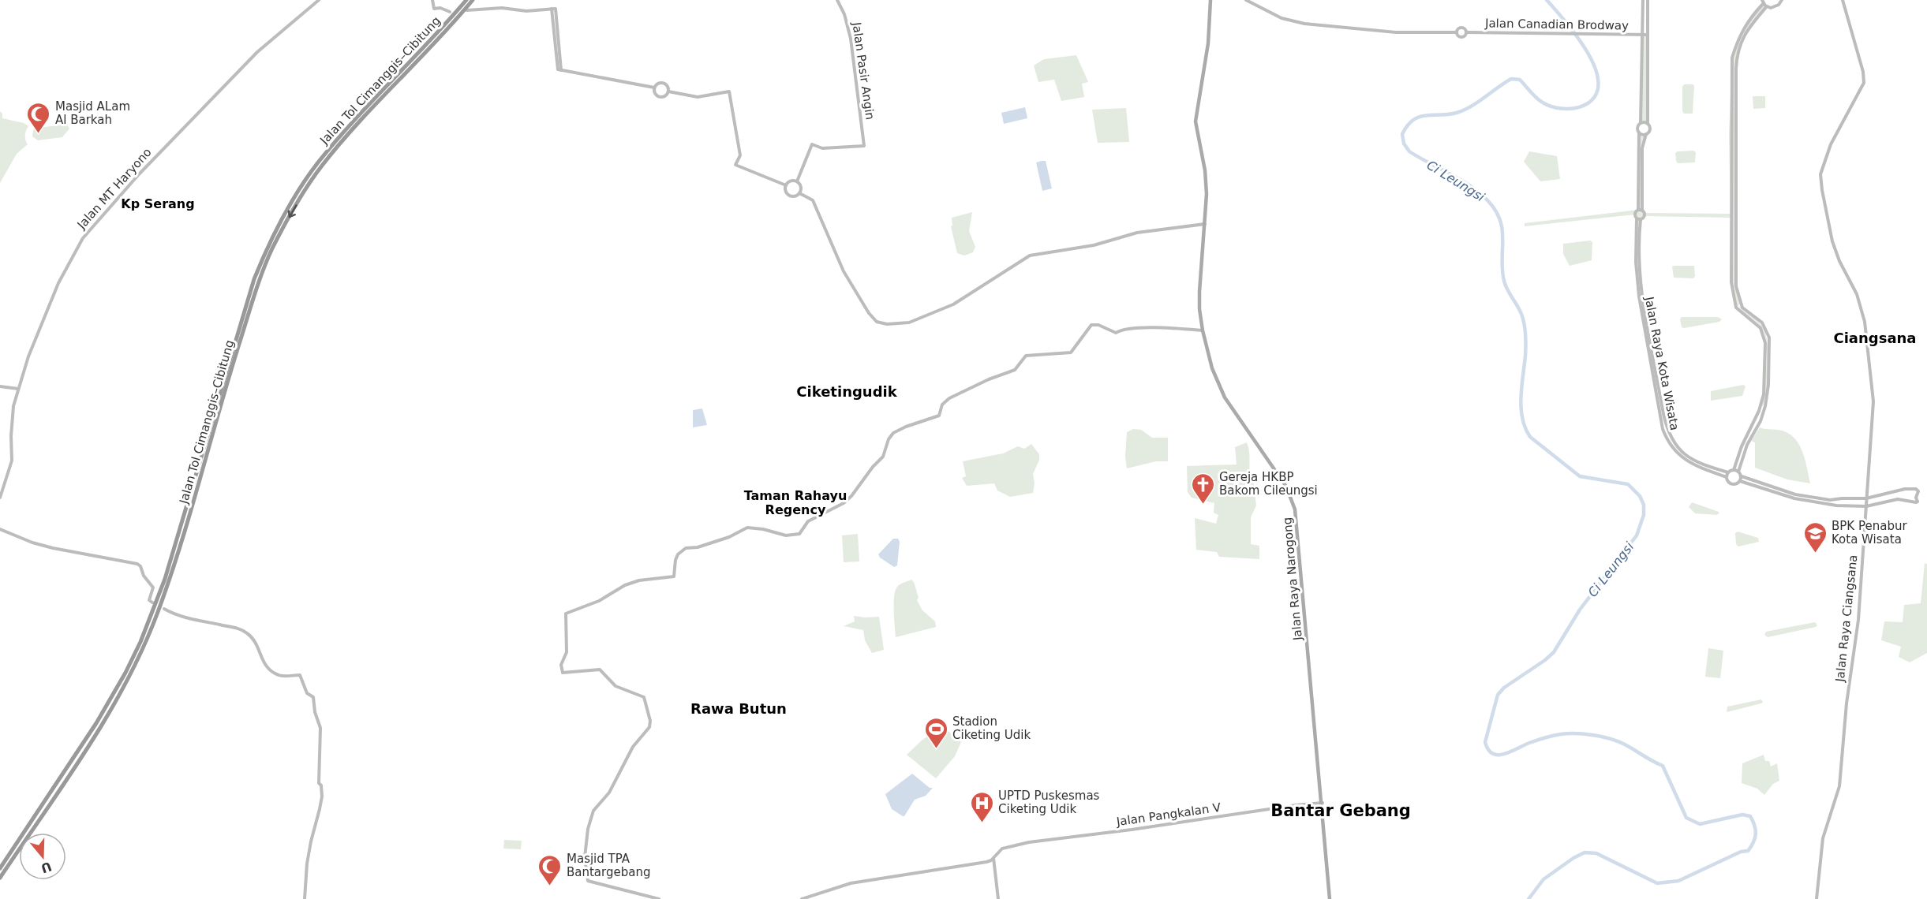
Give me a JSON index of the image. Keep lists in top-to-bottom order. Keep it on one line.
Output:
{"streets":{"highway":["Jalan Tol Cimanggis–Cibitung"],"main road":["Jalan Raya Narogong"],"street":["Jalan Canadian Brodway","Jalan Pasir Angin","Jalan MT Haryono","Jalan Raya Kota Wisata","Jalan Raya Ciangsana","Jalan Pangkalan V"]},"crossings":[["Jalan Raya Narogong","Jalan Pangkalan V"]],"districts":["Kp Serang","Ciangsana","Ciketingudik","Taman Rahayu Regency","Rawa Butun","Bantar Gebang"],"water":["Ci Leungsi"],"places":{"mosque":["Masjid ALam Al Barkah","Masjid TPA Bantargebang"],"church":["Gereja HKBP Bakom Cileungsi"],"school or university":["BPK Penabur Kota Wisata"],"sports":["Stadion Ciketing Udik"],"hospital":["UPTD Puskesmas Ciketing Udik"]},"north":"bottom"}
